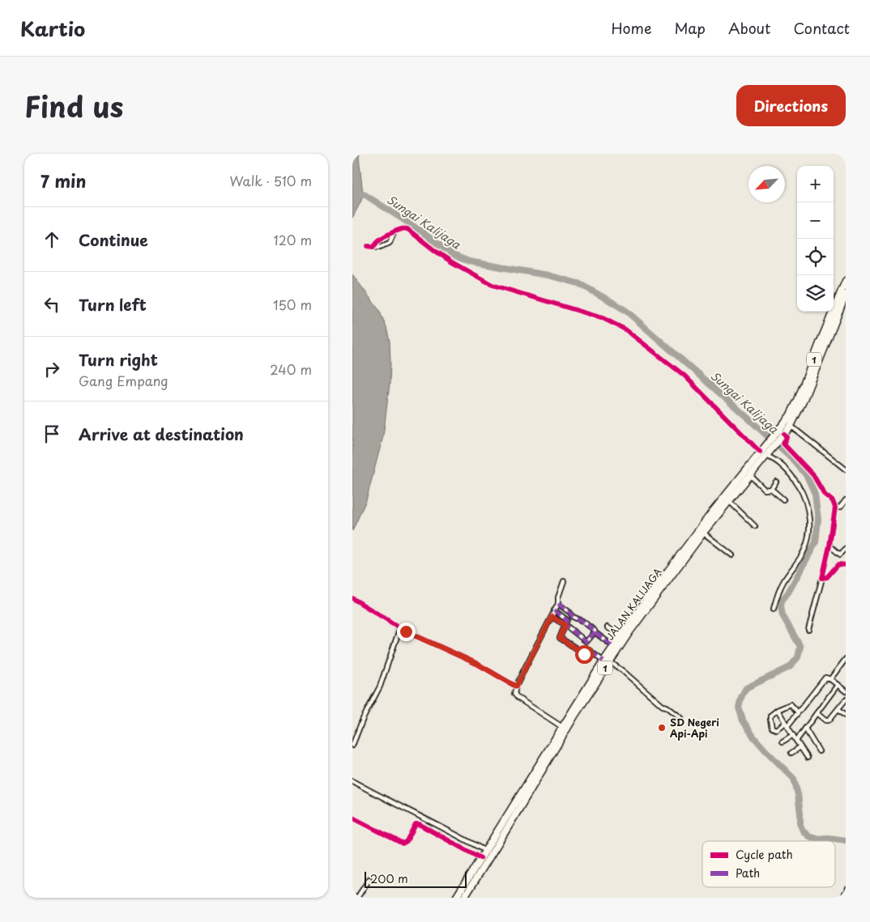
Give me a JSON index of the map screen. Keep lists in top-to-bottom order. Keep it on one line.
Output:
{"streets":{"highway":["1","JALAN KALIJAGA"]},"crossings":[["1","JALAN KALIJAGA"]],"water":["Sungai Kalijaga"],"places":["SD Negeri Api-Api"],"legend":["Cycle path","Path"],"scale_bar":"200 m","north":"bottom left","page":{"header":"Kartio","nav":["Home","Map","About","Contact"],"title":"Find us","buttons":"Directions","heading":["7 min","Walk · 510 m"],"map_buttons":["+","−"],"list":[["Continue","120 m"],["Turn left","150 m"],["Turn right","Gang Empang","240 m"],"Arrive at destination"],"scale":"200 m"}}
